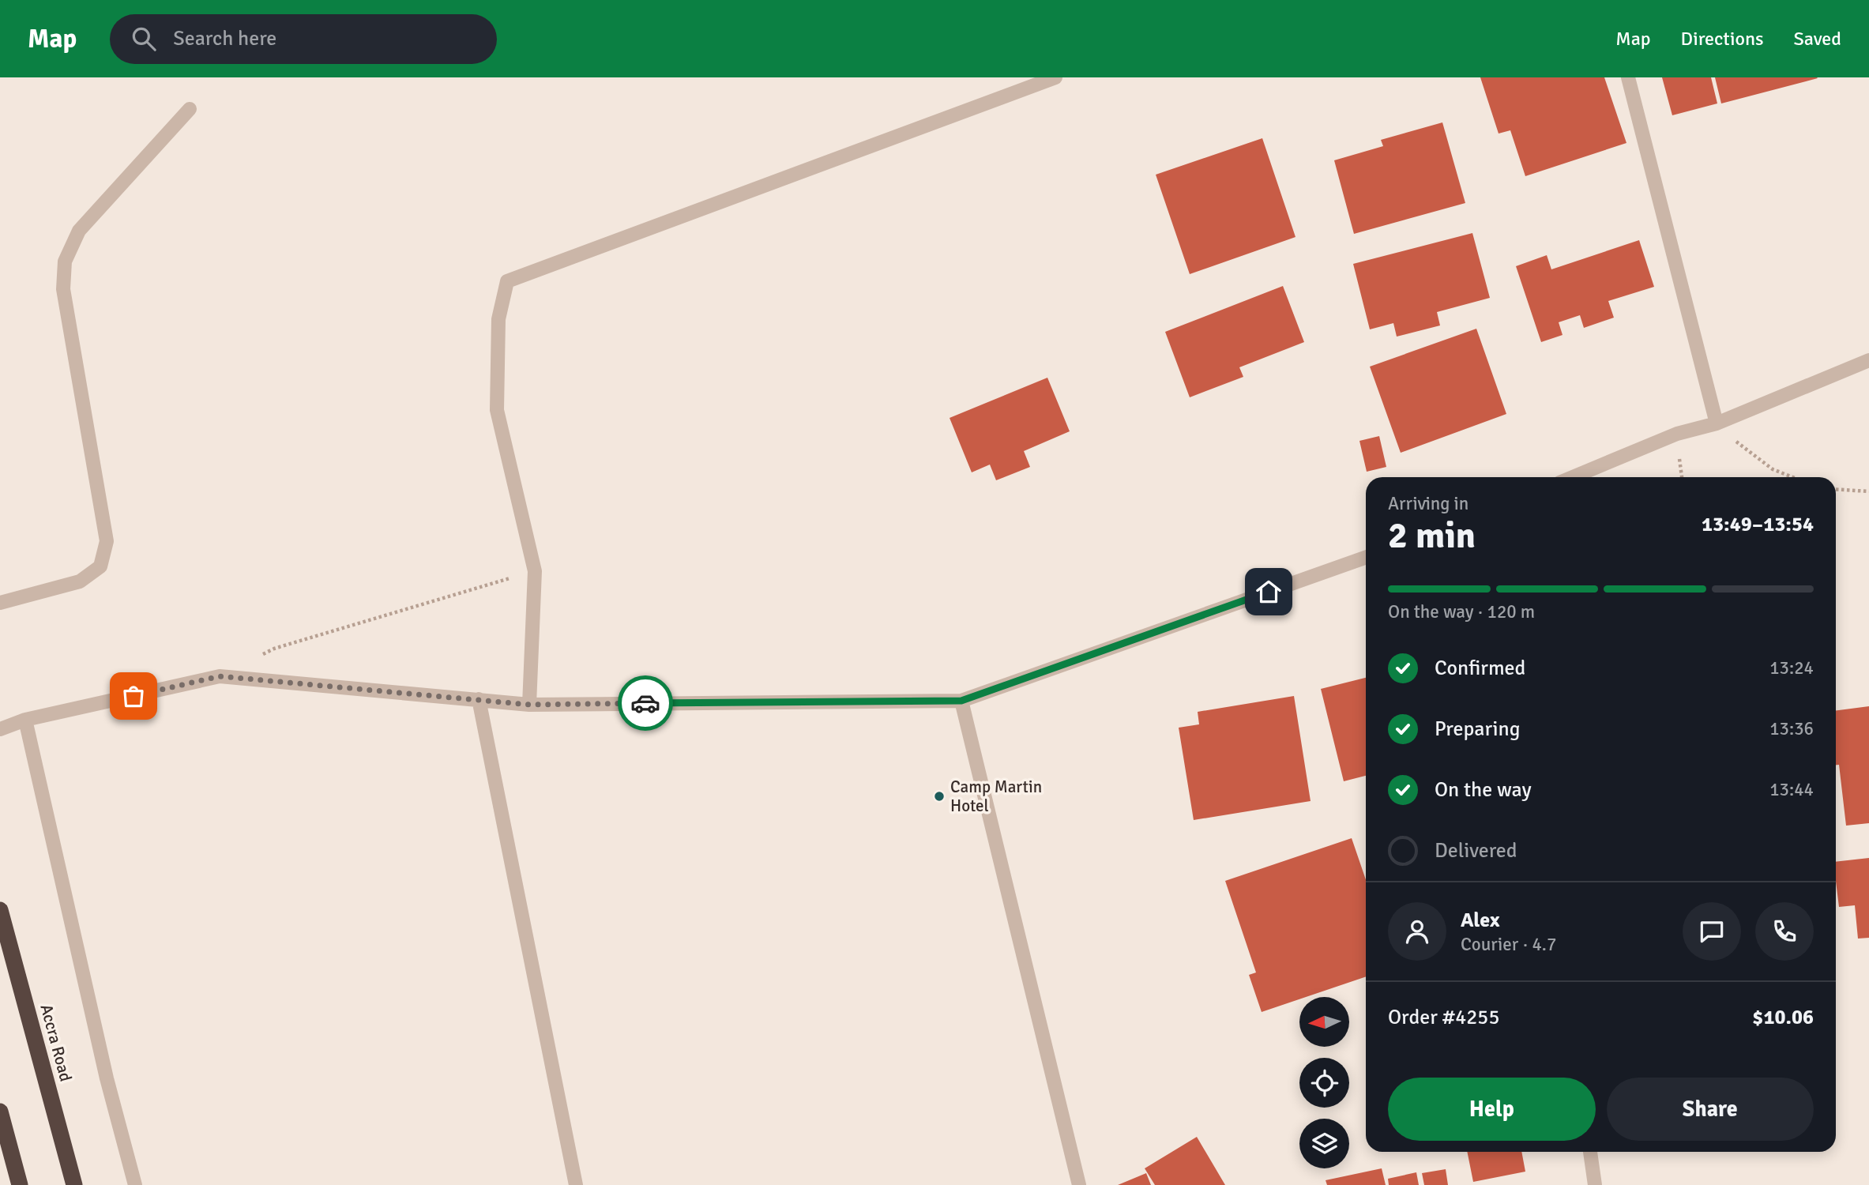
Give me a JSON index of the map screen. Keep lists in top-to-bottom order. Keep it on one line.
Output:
{"streets":{"highway":["Accra Road"]},"places":["Camp Martin Hotel"],"north":"left","page":{"header":"Map","search":"Search here","nav":["Map","Directions","Saved"],"heading":["2 min","Arriving in","13:49–13:54"],"panel":["Alex","Courier · 4.7","Order #4255","$10.06"],"bar":"On the way · 120 m","list":[["Confirmed","13:24"],["Preparing","13:36"],["On the way","13:44"],"Delivered"],"buttons":["Help","Share"]}}
